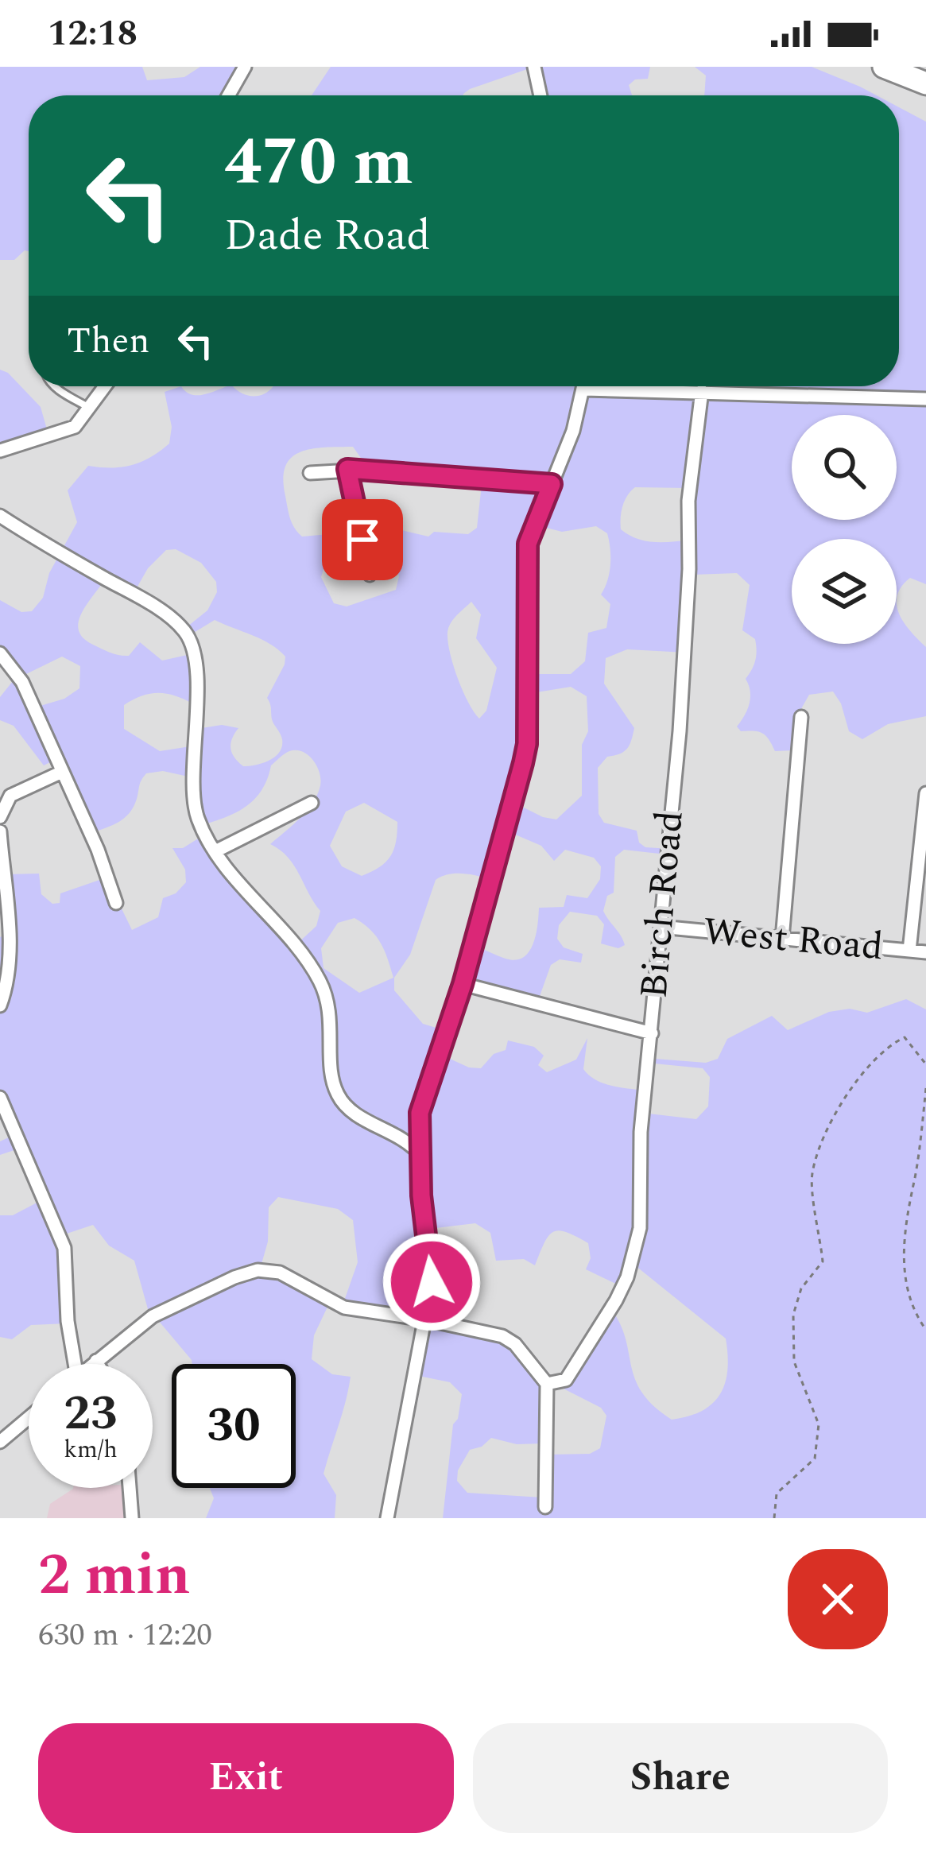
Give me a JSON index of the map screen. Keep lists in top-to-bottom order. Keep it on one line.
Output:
{"streets":{"street":["Birch Road","West Road"]},"crossings":[["Birch Road","West Road"]],"page":{"status":"12:18","turn":["470 m","Dade Road"],"then":"Then","speed":"23 km/h","limit":"30","heading":["2 min","630 m · 12:20"],"buttons":["Exit","Share"]}}
